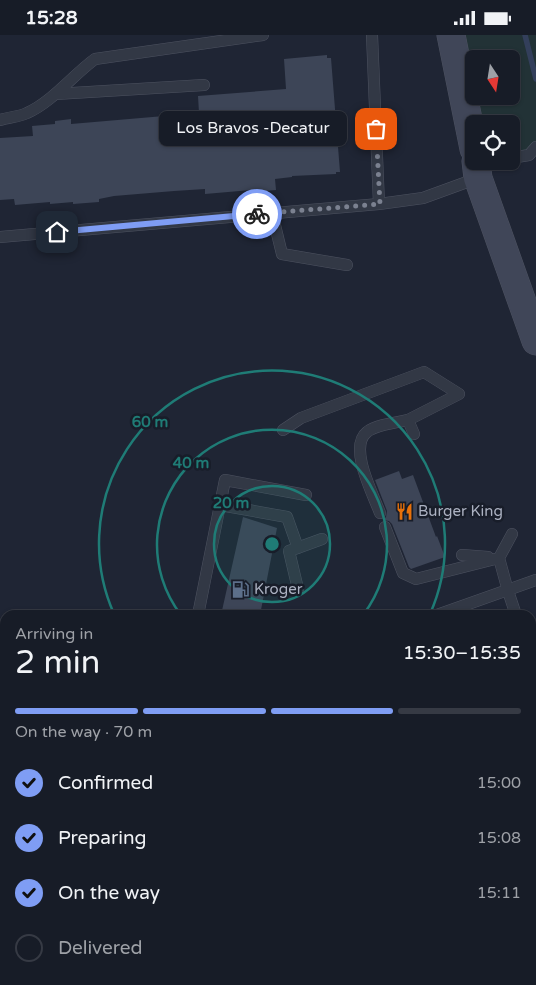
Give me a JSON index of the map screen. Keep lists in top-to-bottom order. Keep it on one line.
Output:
{"places":{"other":["Los Bravos -Decatur"],"restaurant":["Burger King"],"fuel station":["Kroger"]},"north":"bottom","page":{"status":"15:28","bubble":"Los Bravos -Decatur","heading":["2 min","Arriving in","15:30–15:35"],"bar":"On the way · 70 m","list":[["Confirmed","15:00"],["Preparing","15:08"],["On the way","15:11"],"Delivered"]},"rings":["60 m","40 m","20 m"]}
